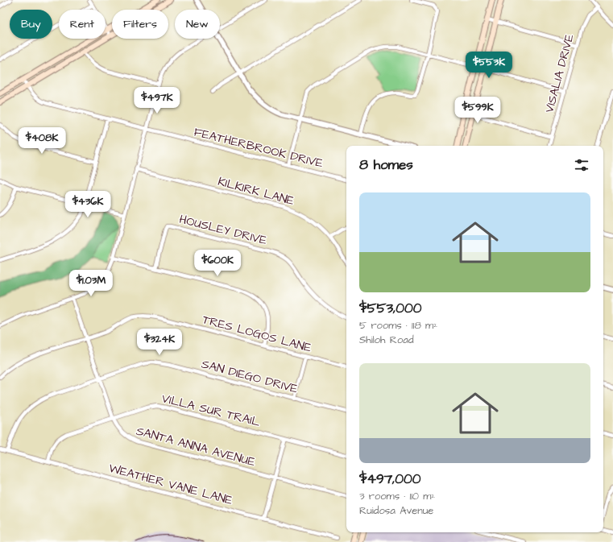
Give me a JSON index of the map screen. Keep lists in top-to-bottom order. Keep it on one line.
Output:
{"streets":{"street":["VISALIA DRIVE","FEATHERBROOK DRIVE","KILKIRK LANE","HOUSLEY DRIVE","TRES LOGOS LANE","SAN DIEGO DRIVE","VILLA SUR TRAIL","SANTA ANNA AVENUE","WEATHER VANE LANE"]},"crossings":[["TRES LOGOS LANE","SANTA ANNA AVENUE"],["SAN DIEGO DRIVE","SANTA ANNA AVENUE"],["SAN DIEGO DRIVE","WEATHER VANE LANE"],["VILLA SUR TRAIL","SANTA ANNA AVENUE"],["VILLA SUR TRAIL","WEATHER VANE LANE"]],"page":{"chip":["Buy","Rent","Filters","New"],"price":["$553K","$497K","$599K","$408K","$436K","$600K","$1.03M","$324K"],"heading":"8 homes","list":[{"name":"$553,000","note":"5 rooms · 118 m² · Shiloh Road"},{"name":"$497,000","note":"3 rooms · 110 m² · Ruidosa Avenue"}]}}
